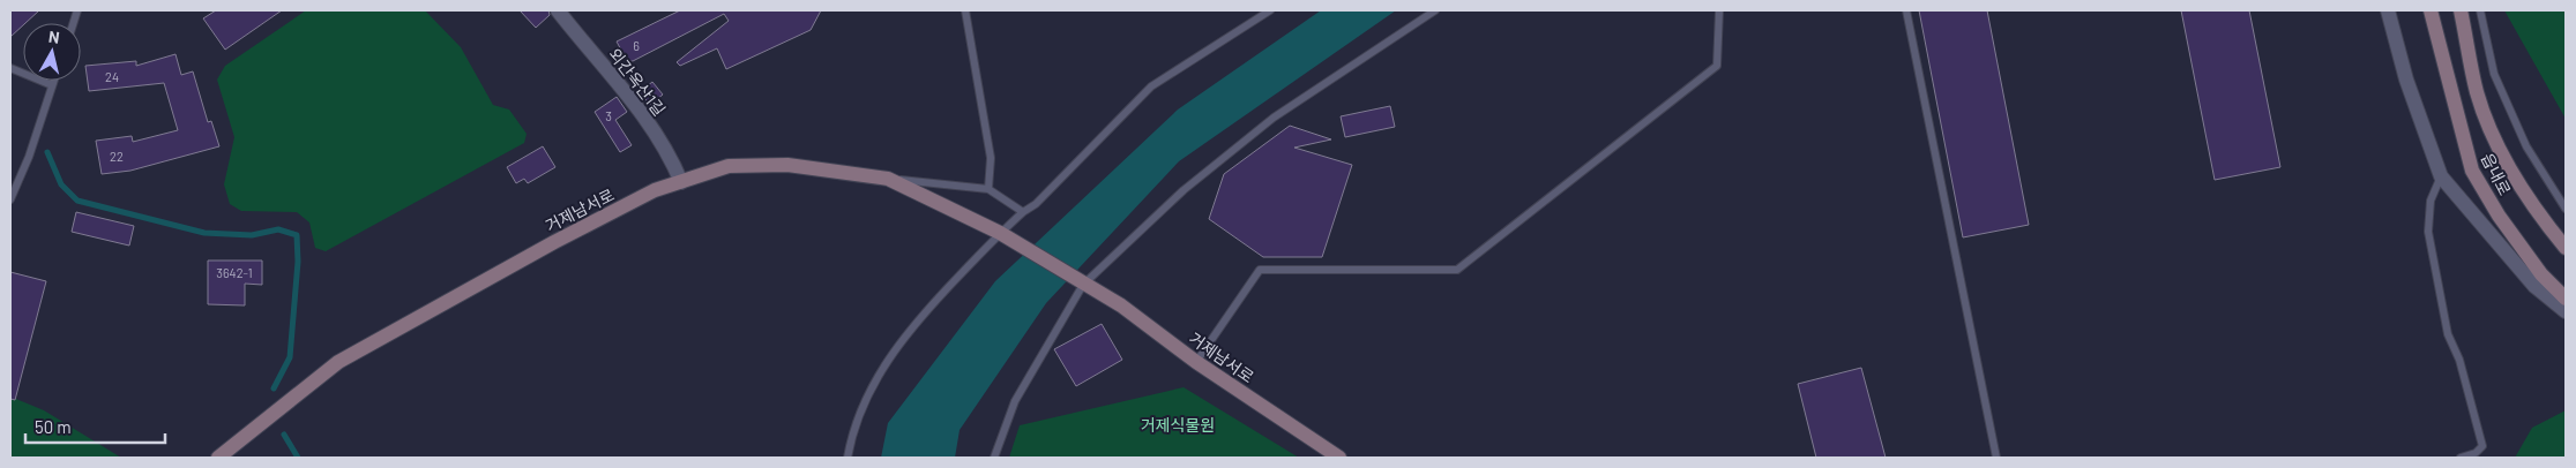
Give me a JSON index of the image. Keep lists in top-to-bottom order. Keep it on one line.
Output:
{"streets":{"main road":["읍내로","거제남서로"],"street":["외간옥산1길"]},"crossings":[["외간옥산1길","거제남서로"]],"parks":["거제식물원"],"house_numbers":["6","24","3","22","3642-1"],"scale_bar":"50 m","north":"top"}
